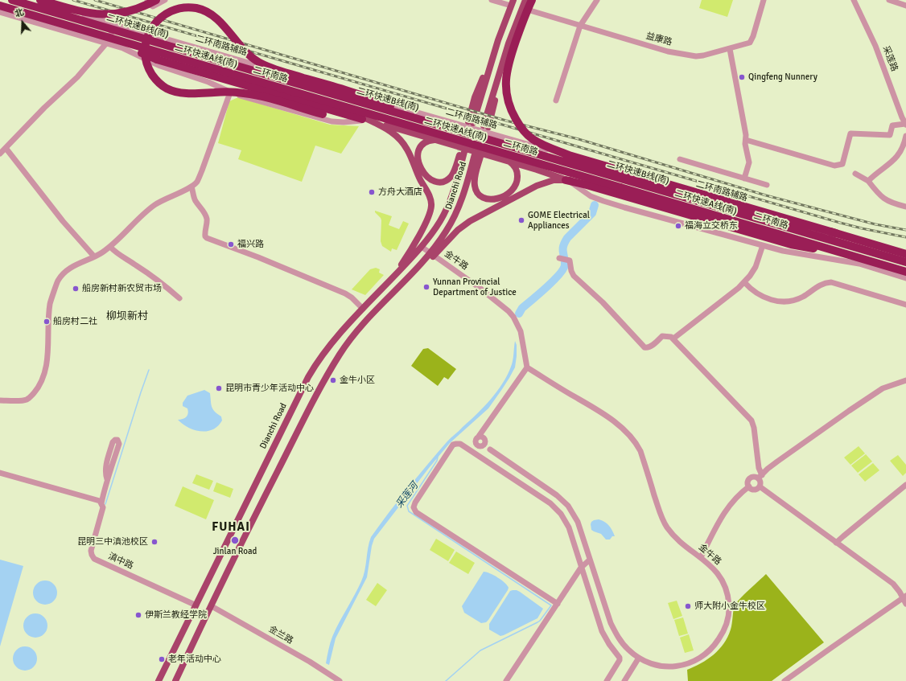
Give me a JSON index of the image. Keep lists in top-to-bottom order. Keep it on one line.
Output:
{"streets":{"highway":["二环快速B线(南)","二环快速A线(南)"],"main road":["二环南路","Dianchi Road"],"street":["益康路","二环南路辅路","采莲路","金牛路","滇中路","金兰路"]},"crossings":[["二环快速B线(南)","二环南路"],["二环快速A线(南)","二环南路"],["Dianchi Road","金牛路"],["Dianchi Road","滇中路"]],"districts":["柳坝新村","FUHAI"],"water":["采莲河"],"places":["Qingfeng Nunnery","方舟大酒店","GOME Electrical Appliances","福海立交桥东","福兴路","Yunnan Provincial Department of Justice","船房新村新农贸市场","船房村二社","金牛小区","昆明市青少年活动中心","Jinlan Road","昆明三中滇池校区","师大附小金牛校区","伊斯兰教经学院","老年活动中心"],"north":"top"}
